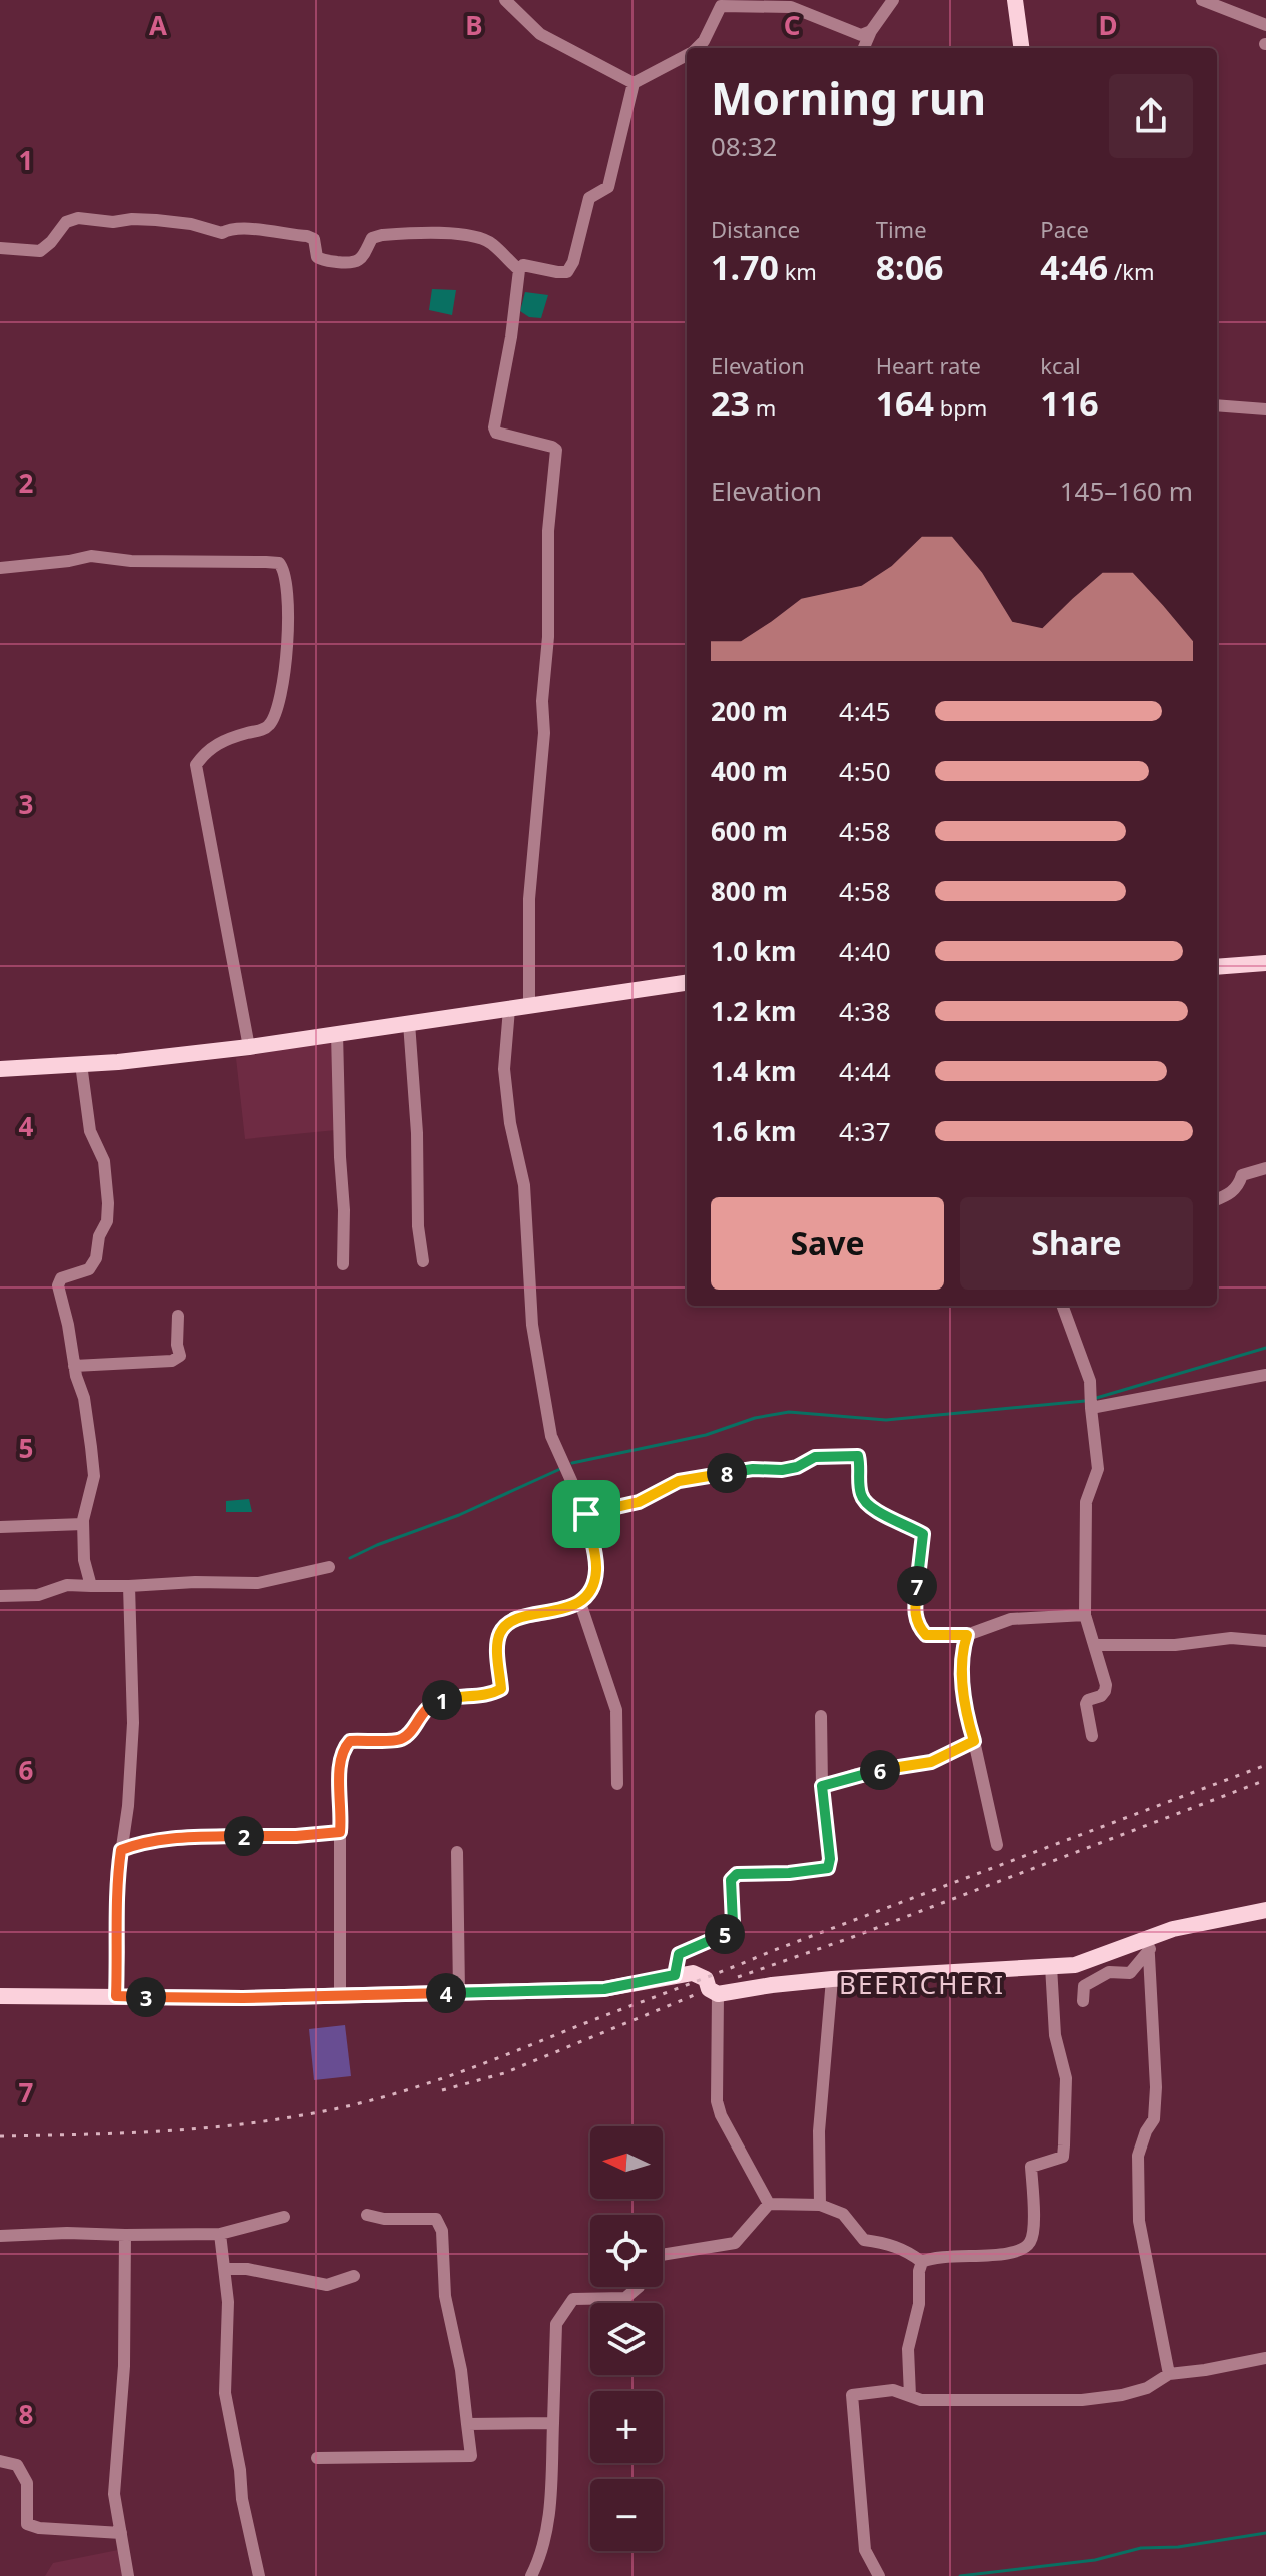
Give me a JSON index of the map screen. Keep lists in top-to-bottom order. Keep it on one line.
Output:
{"districts":["BEERICHERI"],"north":"left","page":{"heading":["Morning run","08:32"],"stats":[["Distance","1.70 km"],["Time","8:06"],["Pace","4:46 /km"],["Elevation","23 m"],["Heart rate","164 bpm"],["kcal","116"]],"chart":["Elevation","145–160 m"],"list":[{"name":"200 m","note":"4:45"},{"name":"400 m","note":"4:50"},{"name":"600 m","note":"4:58"},{"name":"800 m","note":"4:58"},{"name":"1.0 km","note":"4:40"},{"name":"1.2 km","note":"4:38"},{"name":"1.4 km","note":"4:44"},{"name":"1.6 km","note":"4:37"}],"buttons":["Save","Share"],"pins":["8","7","1","6","2","5","4","3"],"map_buttons":["+","−"]},"grid":{"columns":["A","B","C","D"],"rows":["1","2","3","4","5","6","7","8"]}}
